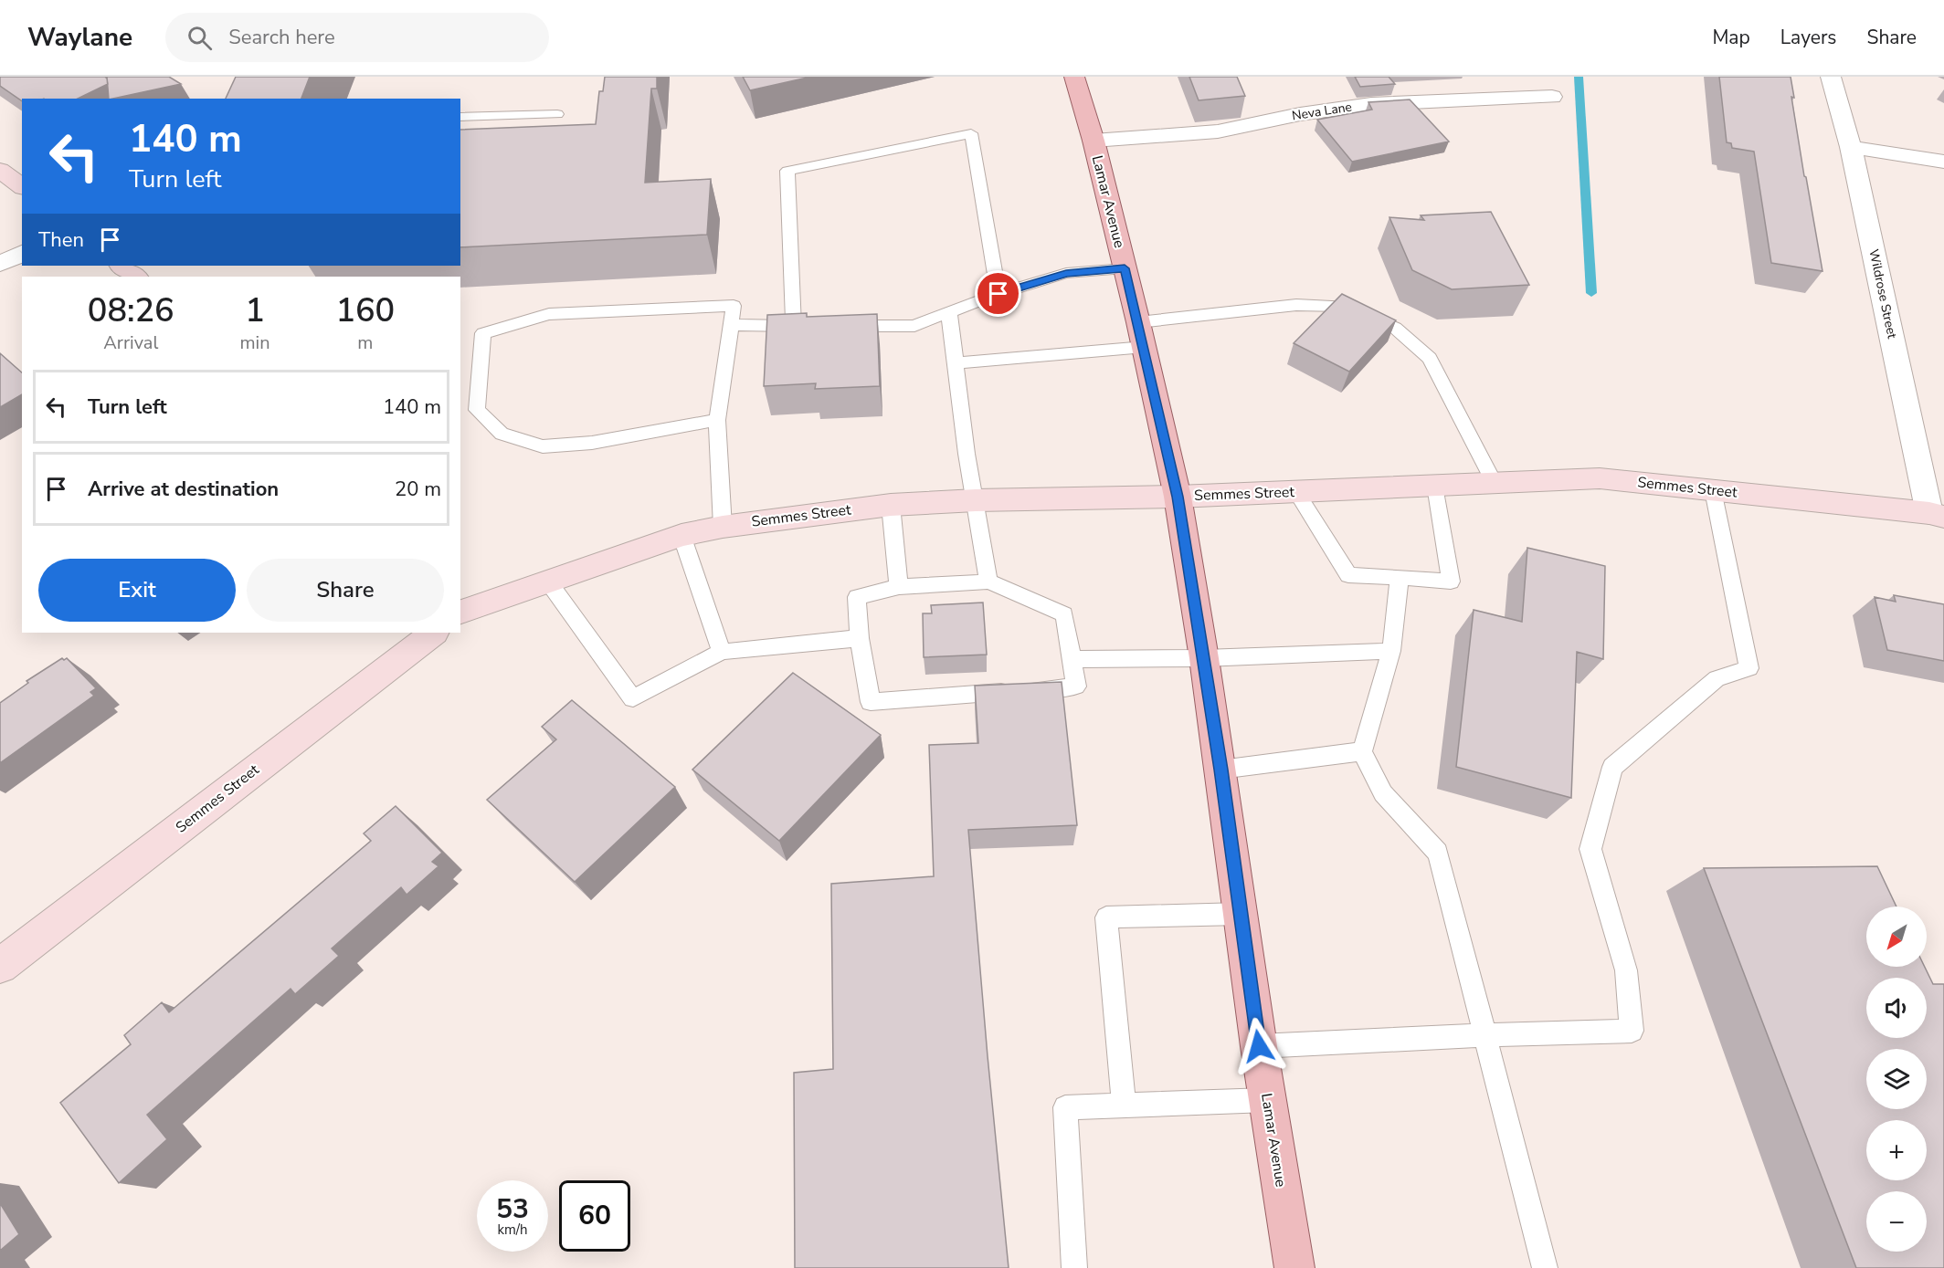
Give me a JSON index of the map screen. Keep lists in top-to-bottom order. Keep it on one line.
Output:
{"streets":{"main road":["Lamar Avenue","Semmes Street"],"street":["Neva Lane","Wildrose Street"]},"crossings":[["Neva Lane","Lamar Avenue"],["Lamar Avenue","Semmes Street"],["Wildrose Street","Semmes Street"]],"north":"bottom left","page":{"header":"Waylane","search":"Search here","nav":["Map","Layers","Share"],"turn":["140 m","Turn left"],"then":"Then","eta":["08:26","Arrival","1","min","160","m"],"list":[{"name":"Turn left","value":"140 m"},{"name":"Arrive at destination","value":"20 m"}],"buttons":["Exit","Share"],"map_buttons":["+","−"],"speed":"53 km/h","limit":"60"}}
